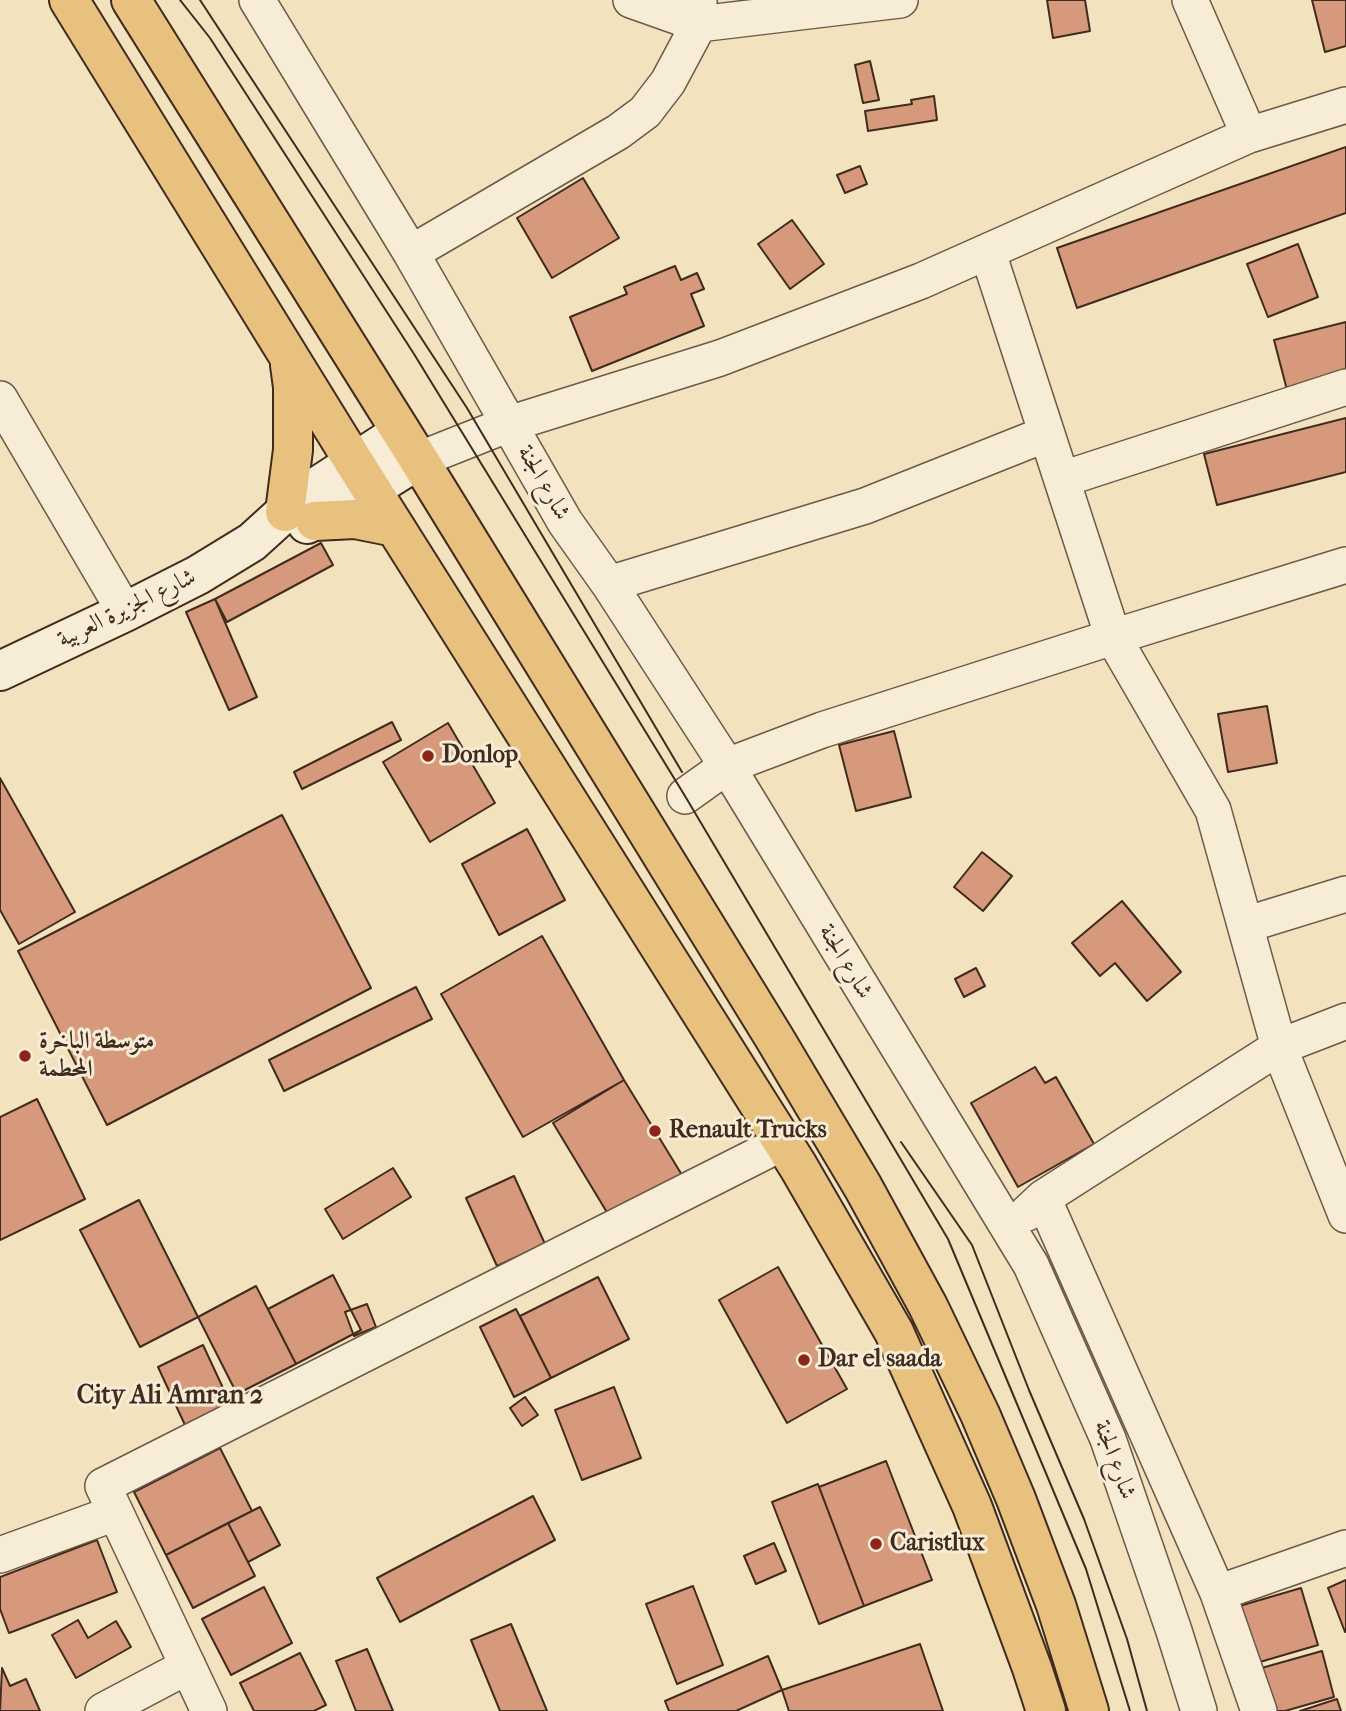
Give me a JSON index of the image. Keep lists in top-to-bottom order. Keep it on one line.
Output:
{"streets":{"street":["شارع الجنة","شارع الجزيرة العربية"]},"districts":["City Ali Amran 2"],"places":["Donlop","متوسطة الباخرة المحطمة","Renault Trucks","Dar el saada","Caristlux"]}
